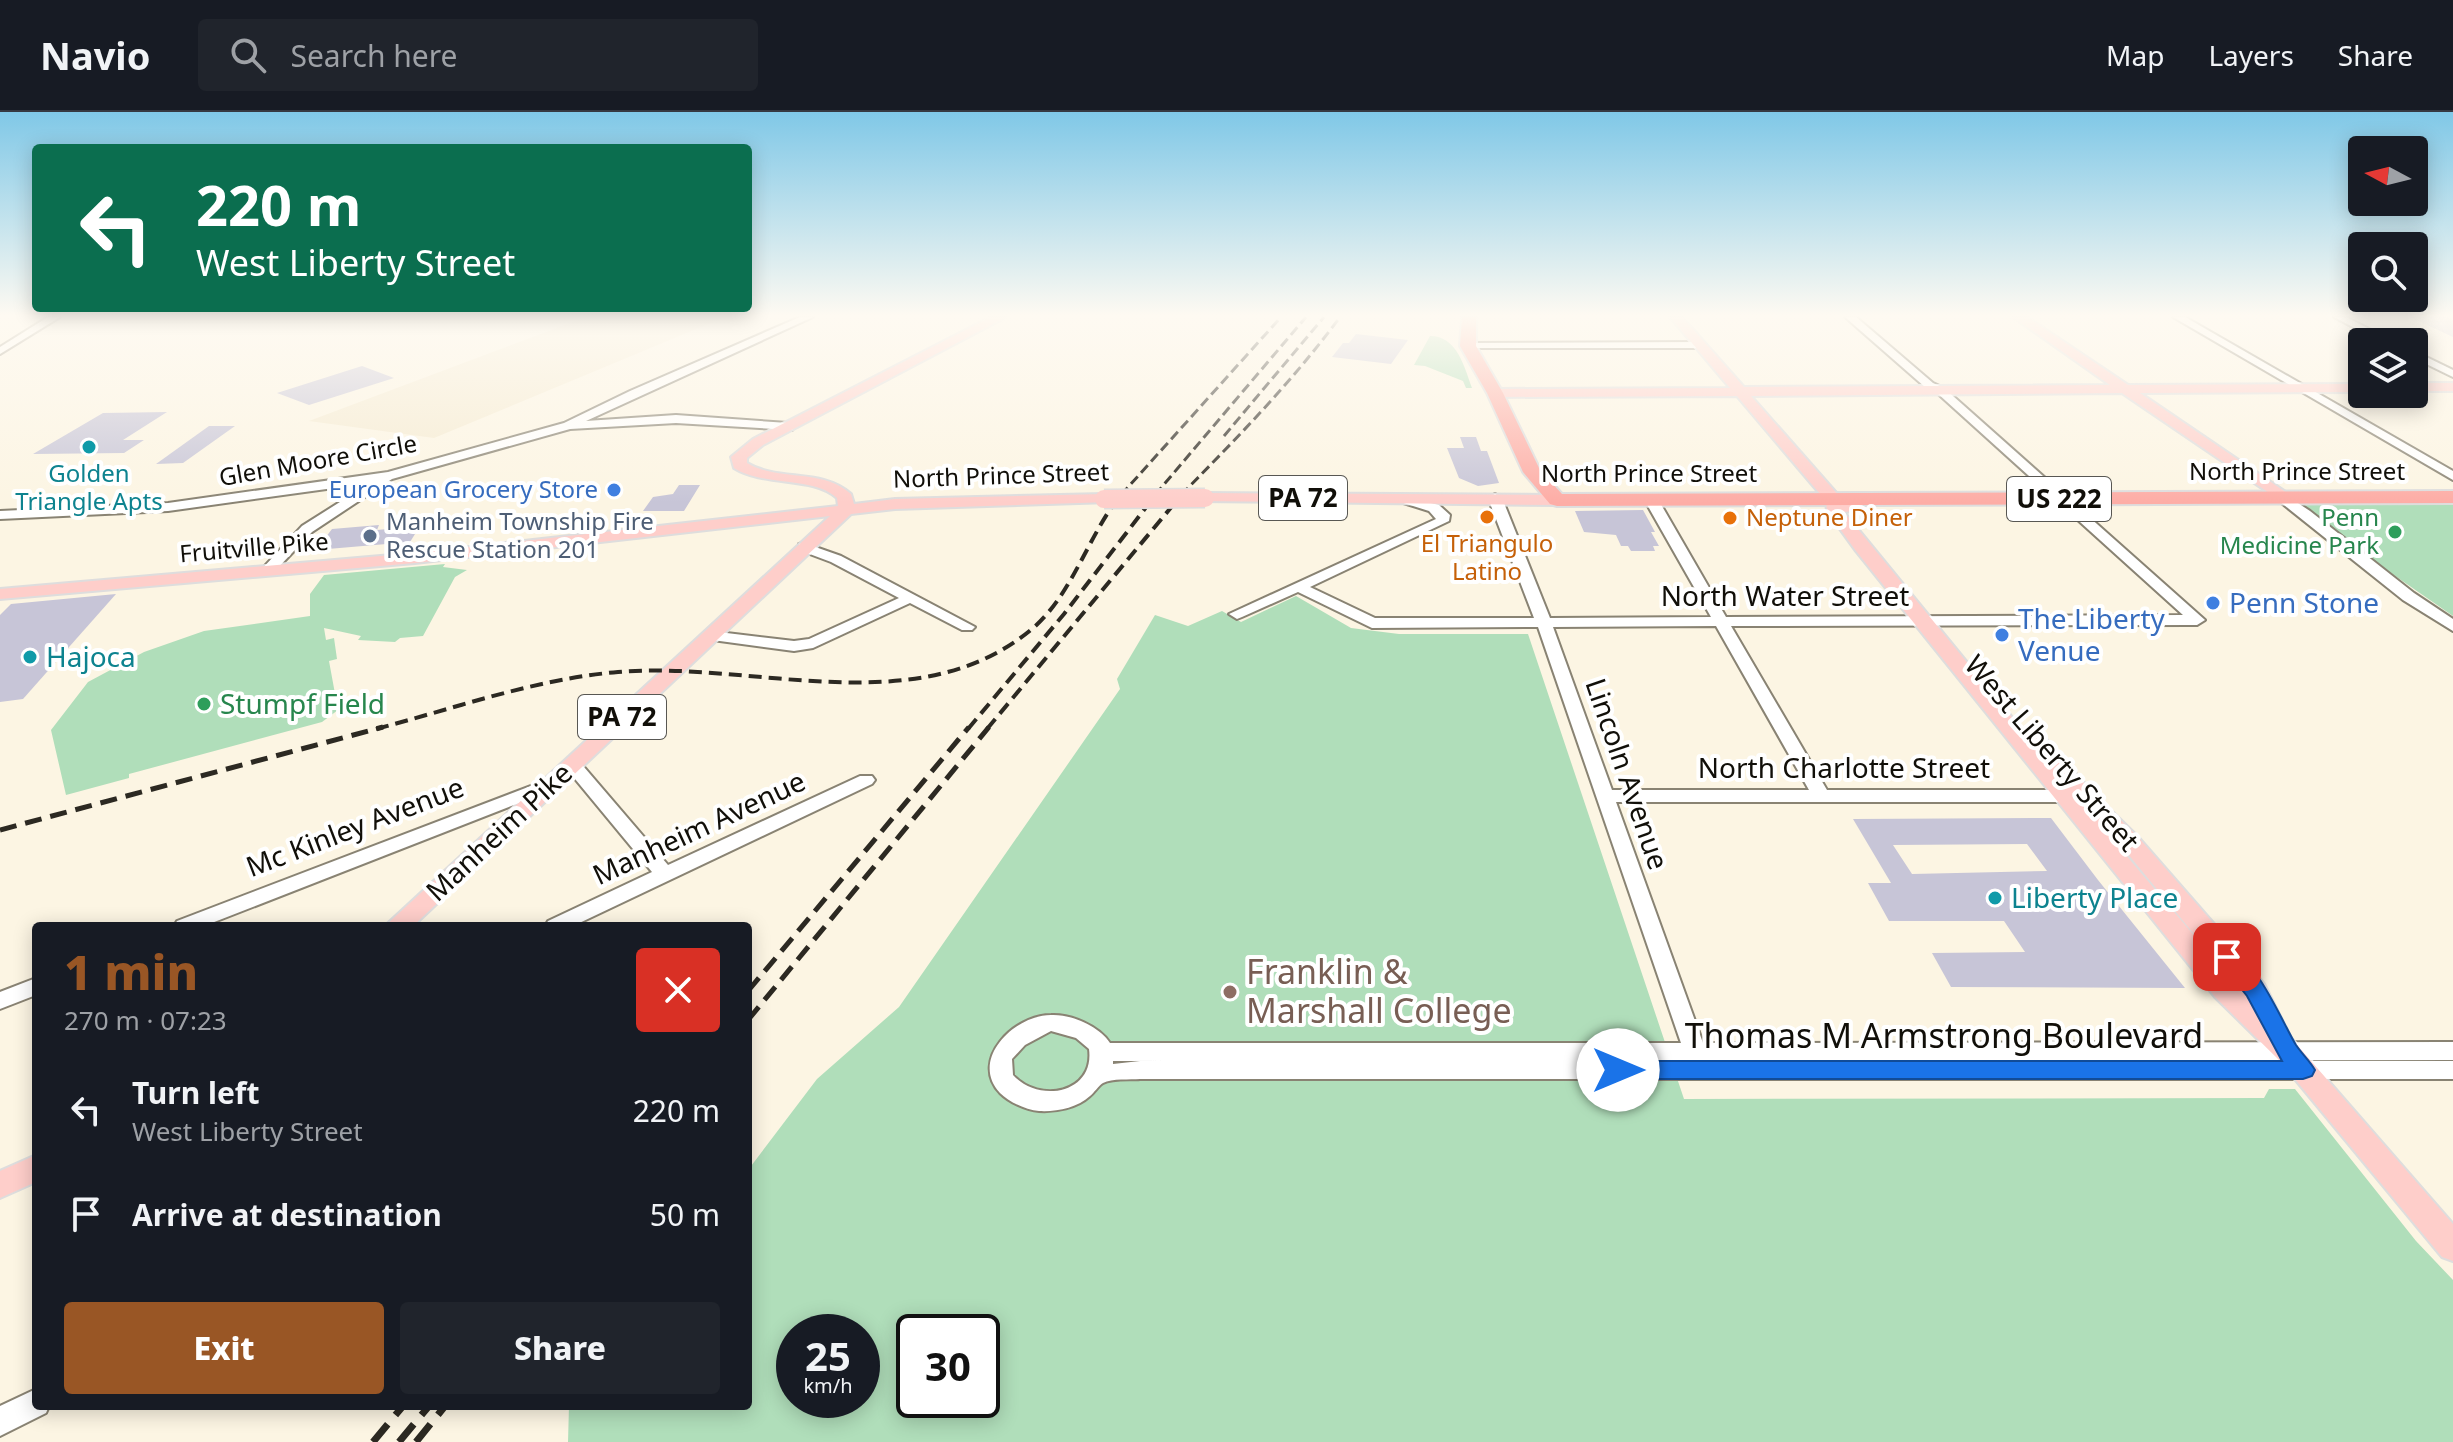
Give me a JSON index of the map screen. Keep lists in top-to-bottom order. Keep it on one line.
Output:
{"streets":{"highway":["North Prince Street","US 222"],"main road":["PA 72","Fruitville Pike","West Liberty Street","Manheim Pike"],"street":["Glen Moore Circle","North Water Street","North Charlotte Street","Lincoln Avenue","Mc Kinley Avenue","Manheim Avenue","Thomas M Armstrong Boulevard"]},"crossings":[["North Prince Street","PA 72"],["North Prince Street","Fruitville Pike"],["North Prince Street","North Water Street"],["North Prince Street","West Liberty Street"],["North Prince Street","Lincoln Avenue"],["North Prince Street","Manheim Pike"],["PA 72","Lincoln Avenue"],["Fruitville Pike","Manheim Pike"],["North Water Street","West Liberty Street"],["North Water Street","Lincoln Avenue"],["West Liberty Street","North Charlotte Street"],["West Liberty Street","Thomas M Armstrong Boulevard"],["North Charlotte Street","Lincoln Avenue"],["Lincoln Avenue","Thomas M Armstrong Boulevard"],["Mc Kinley Avenue","Manheim Pike"]],"places":["Golden Triangle Apts","European Grocery Store","El Triangulo Latino","Neptune Diner","Penn Medicine Park","Manheim Township Fire Rescue Station 201","Penn Stone","The Liberty Venue","Hajoca","Stumpf Field","Liberty Place","Franklin & Marshall College"],"north":"left","page":{"header":"Navio","search":"Search here","nav":["Map","Layers","Share"],"turn":["220 m","West Liberty Street"],"heading":["1 min","270 m · 07:23"],"list":[{"name":"Turn left","note":"West Liberty Street","value":"220 m"},{"name":"Arrive at destination","value":"50 m"}],"buttons":["Exit","Share"],"speed":"25 km/h","limit":"30"}}
